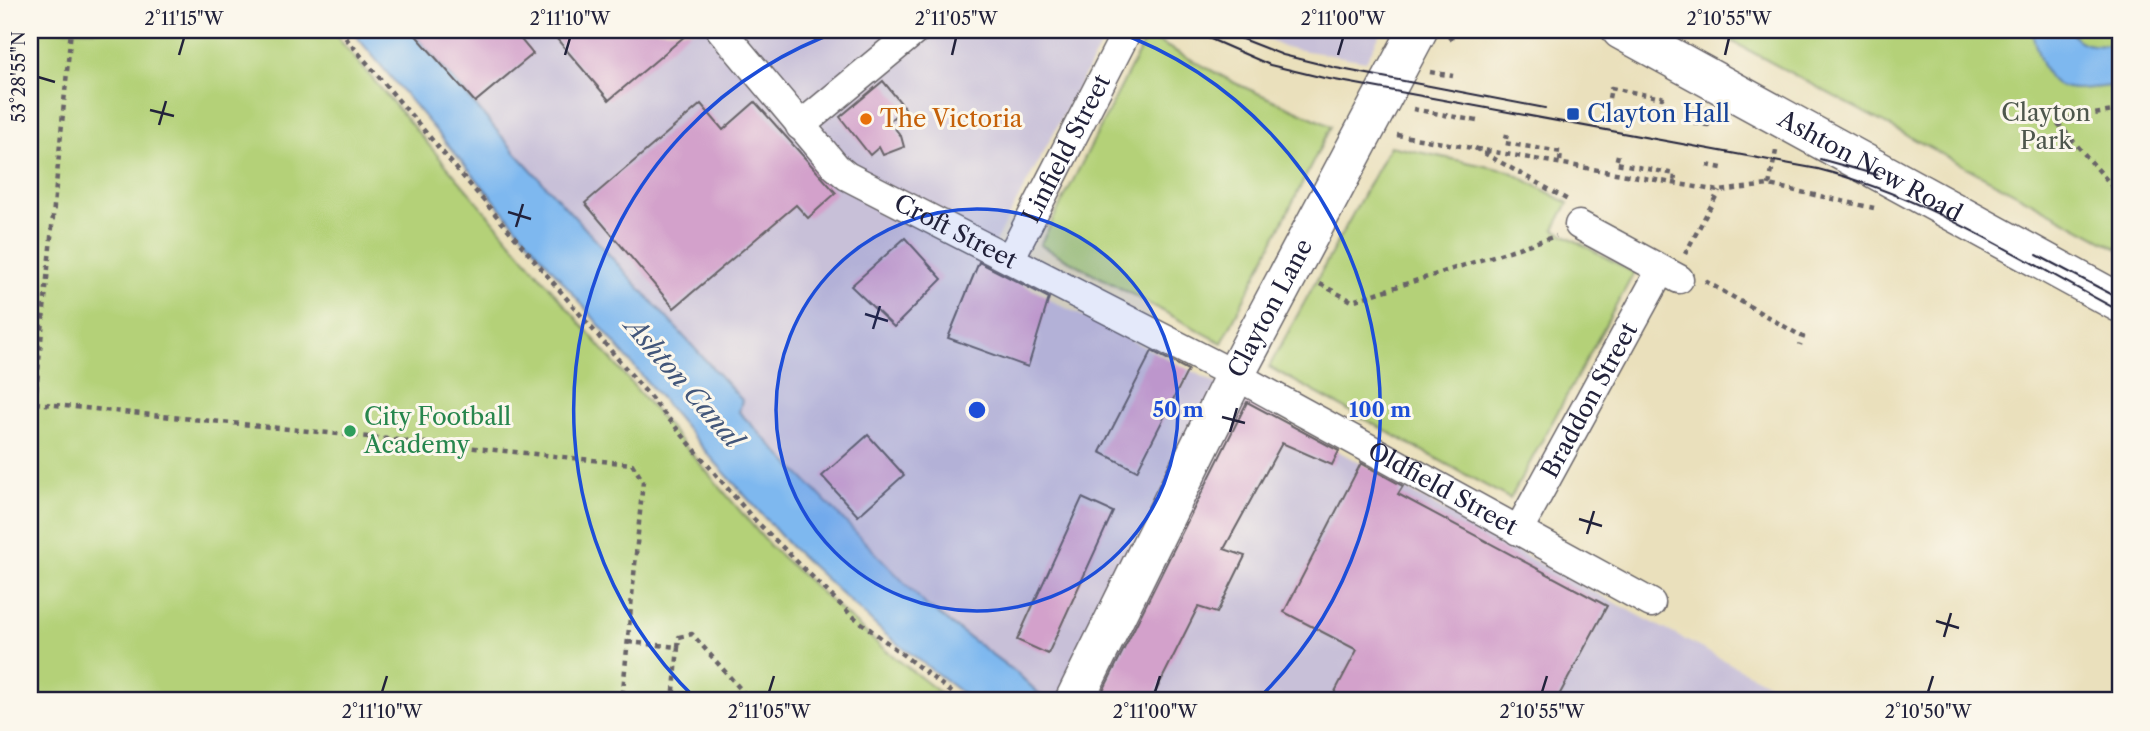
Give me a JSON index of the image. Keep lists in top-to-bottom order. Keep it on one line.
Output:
{"streets":{"street":["Linfield Street","Ashton New Road","Croft Street","Clayton Lane","Braddon Street","Oldfield Street"]},"crossings":[["Linfield Street","Croft Street"],["Croft Street","Clayton Lane"],["Croft Street","Oldfield Street"],["Clayton Lane","Oldfield Street"],["Braddon Street","Oldfield Street"]],"water":["Ashton Canal"],"parks":["Clayton Park"],"places":{"transit":["Clayton Hall"],"other":["The Victoria","City Football Academy"]},"coordinates":["2°11'15\"W","2°11'10\"W","2°11'05\"W","2°11'00\"W","2°10'55\"W","53°28'55\"N","2°10'50\"W"],"rings":["50 m","100 m"]}
